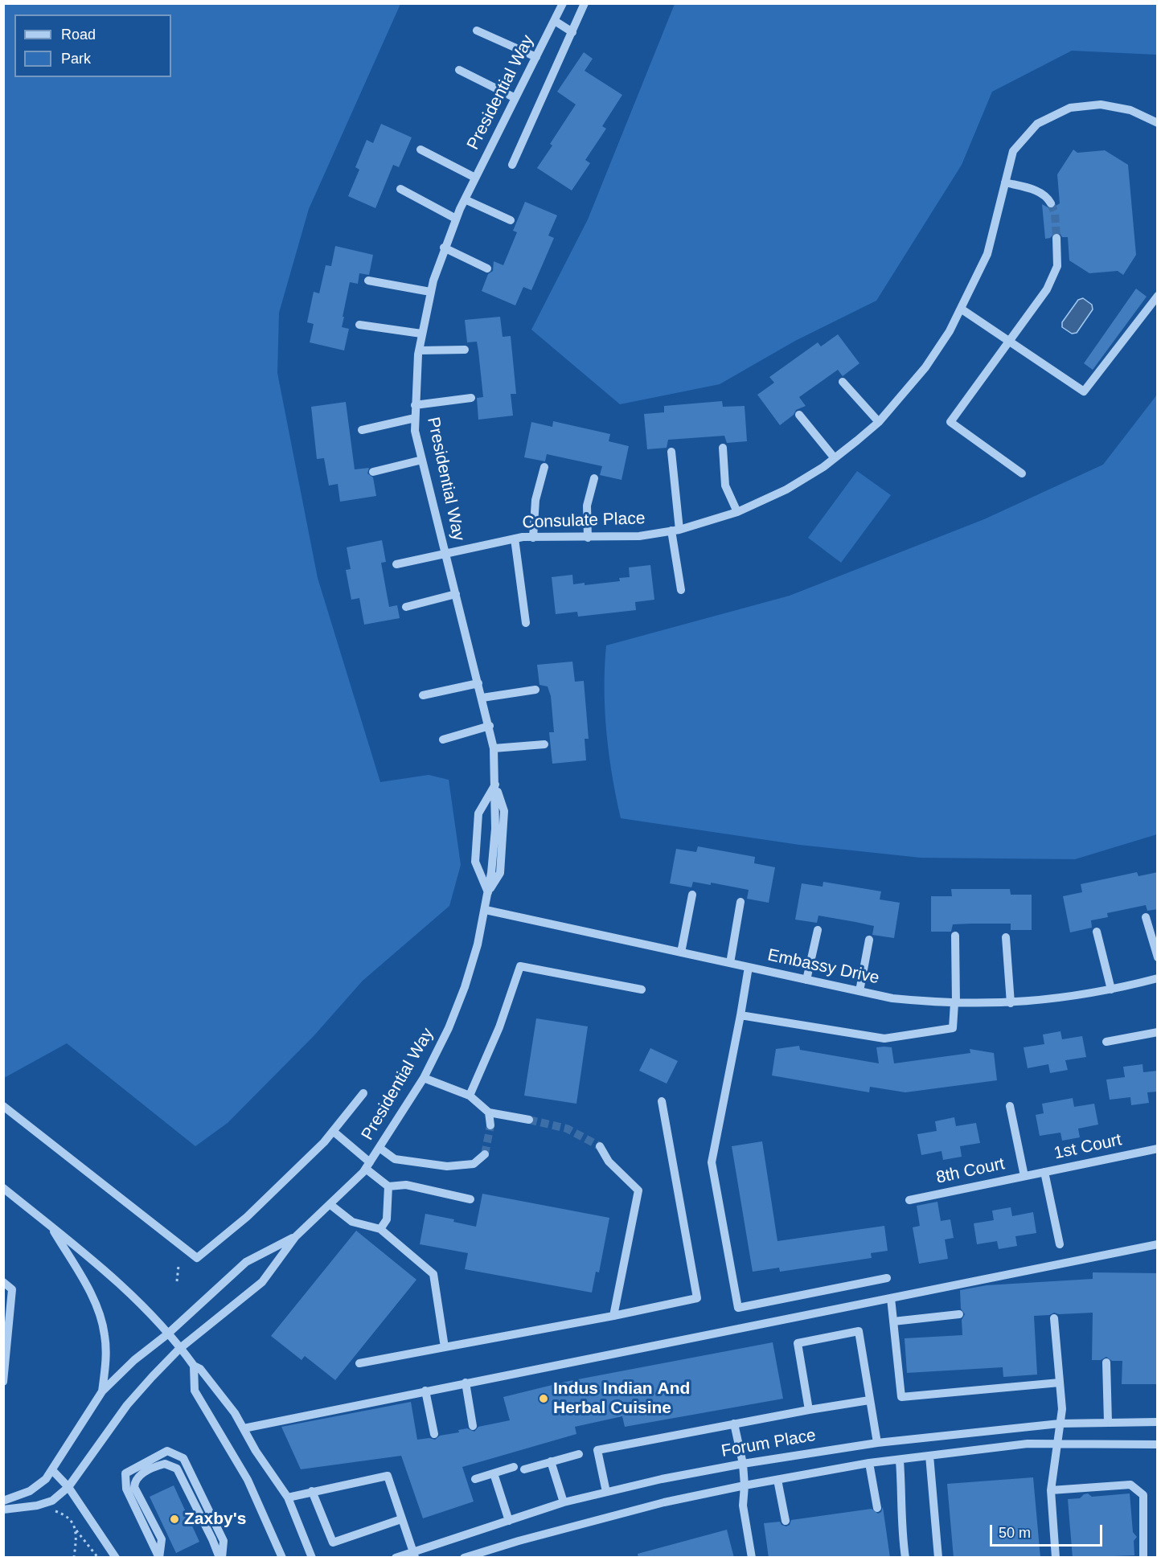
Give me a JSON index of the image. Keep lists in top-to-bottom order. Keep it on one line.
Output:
{"streets":{"street":["Presidential Way","Consulate Place","Embassy Drive","1st Court","8th Court","Forum Place"]},"crossings":[["Presidential Way","Consulate Place"],["Presidential Way","Embassy Drive"],["1st Court","8th Court"]],"places":["Indus Indian And Herbal Cuisine","Zaxby's"],"legend":["Road","Park"],"scale_bar":"50 m"}
